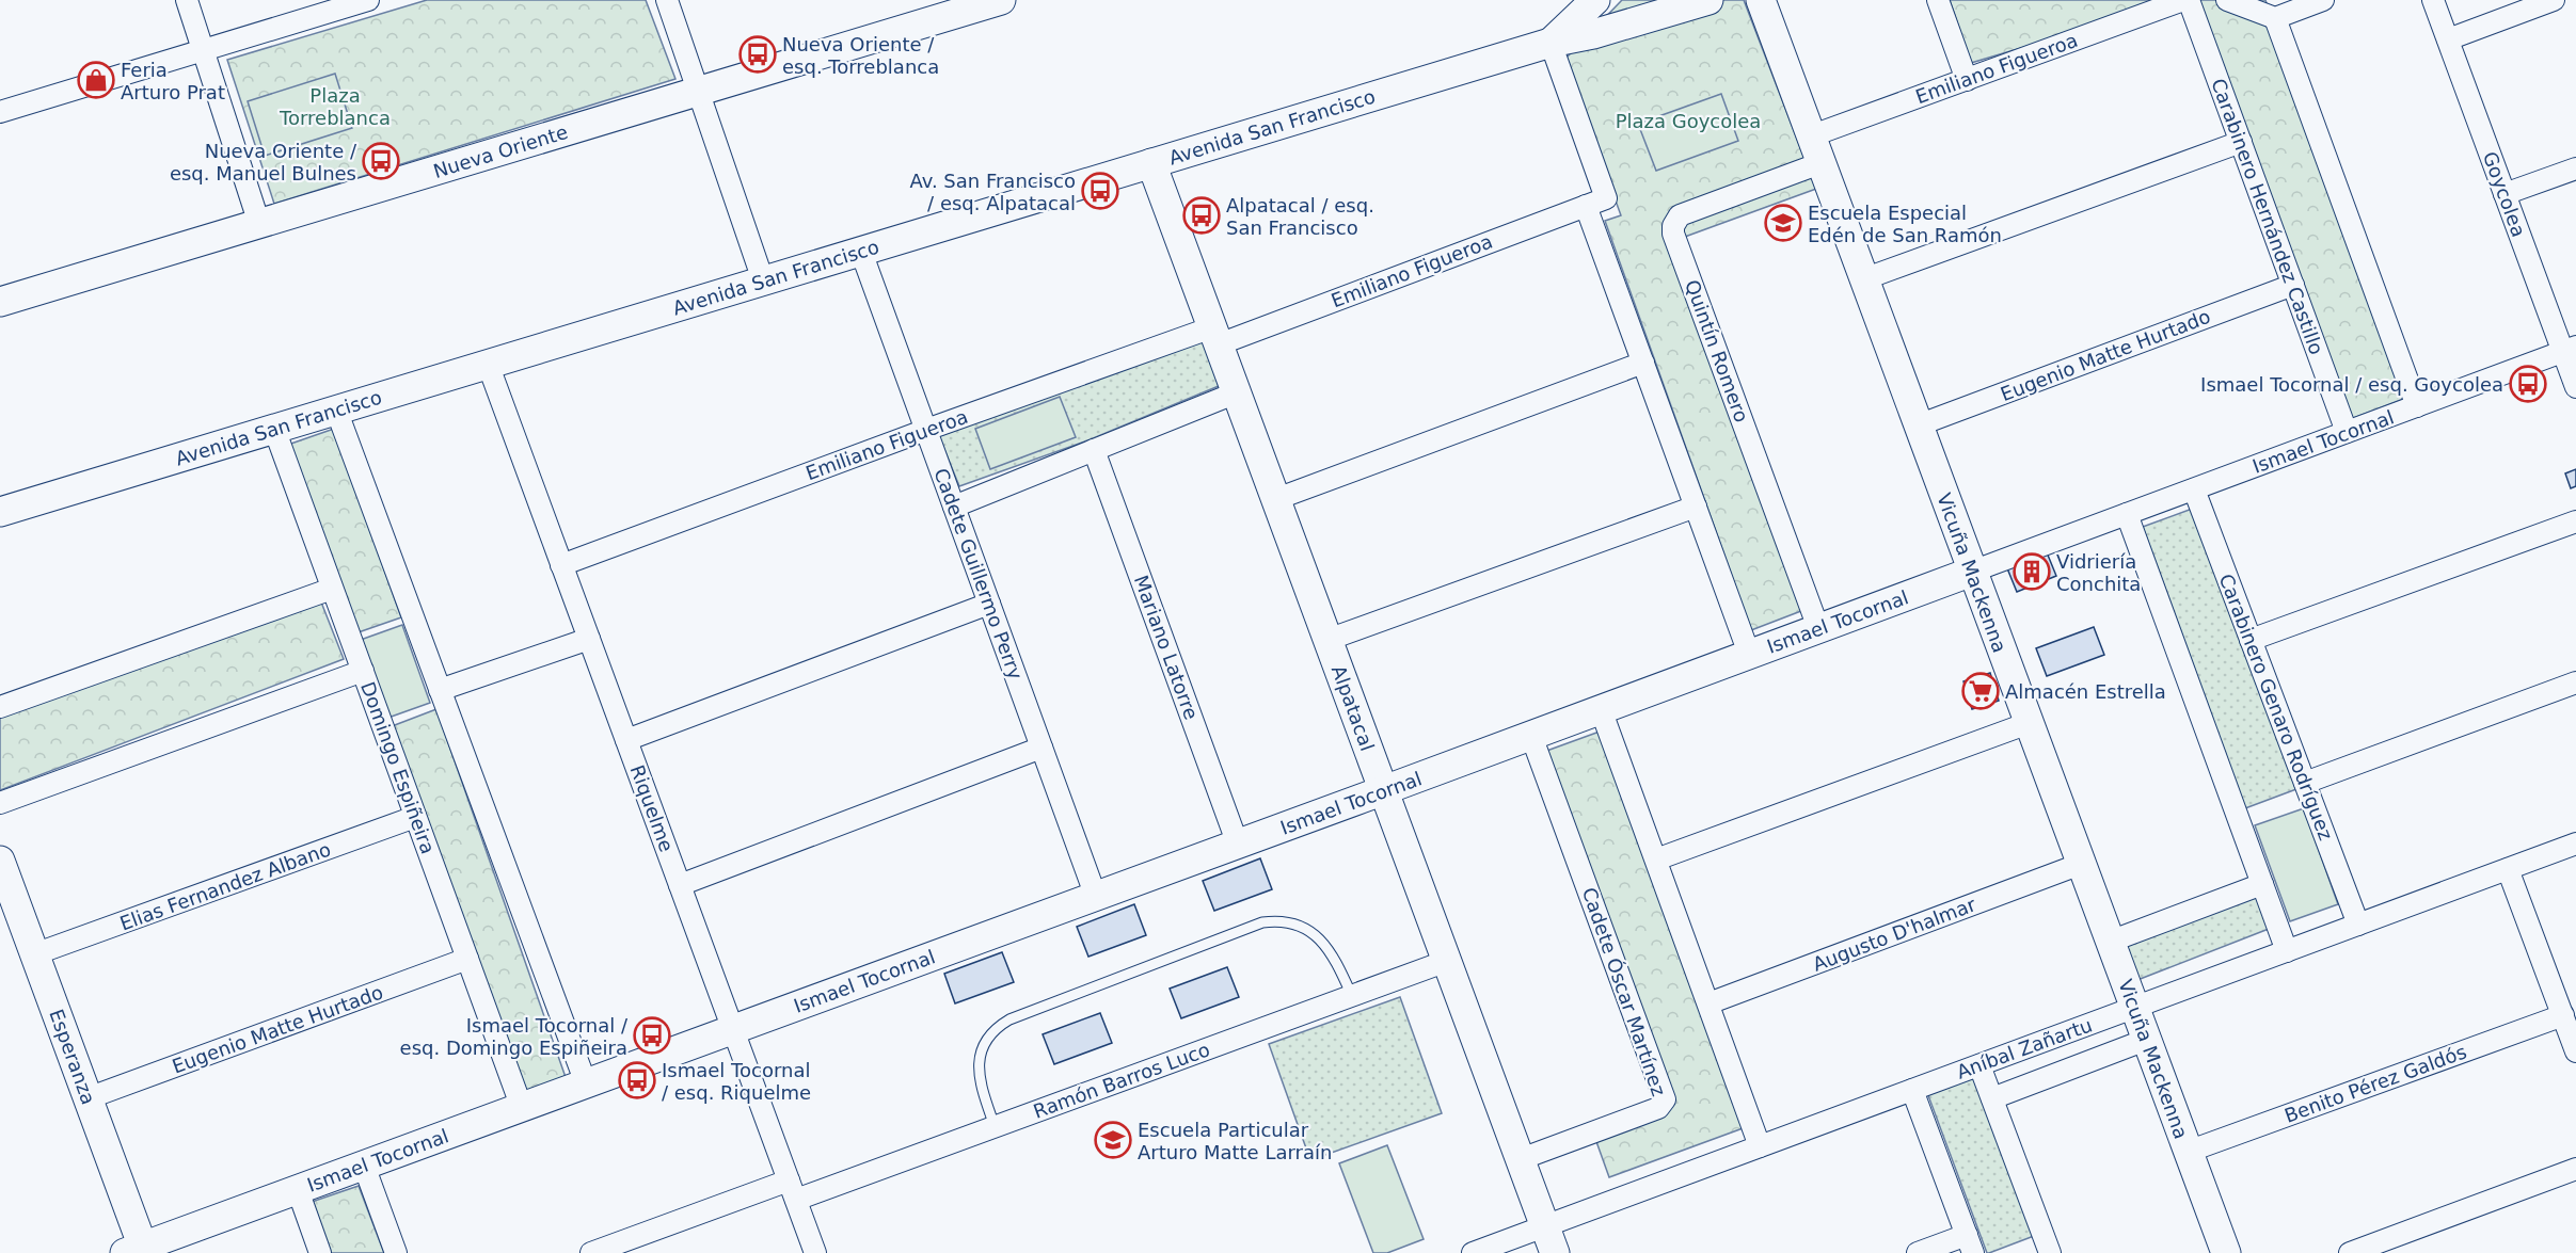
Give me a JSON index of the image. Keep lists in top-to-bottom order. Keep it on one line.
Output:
{"streets":{"main road":["Avenida San Francisco","Nueva Oriente","Ismael Tocornal","Vicuña Mackenna","Alpatacal","Esperanza"],"street":["Emiliano Figueroa","Goycolea","Carabinero Hernández Castillo","Quintín Romero","Eugenio Matte Hurtado","Cadete Guillermo Perry","Mariano Latorre","Carabinero Genaro Rodríguez","Domingo Espiñeira","Riquelme","Elias Fernandez Albano","Augusto D'halmar","Cadete Óscar Martínez","Aníbal Zañartu","Ramón Barros Luco","Benito Pérez Galdós"]},"crossings":[["Emiliano Figueroa","Vicuña Mackenna"],["Emiliano Figueroa","Cadete Guillermo Perry"],["Emiliano Figueroa","Alpatacal"],["Emiliano Figueroa","Riquelme"],["Avenida San Francisco","Cadete Guillermo Perry"],["Avenida San Francisco","Alpatacal"],["Avenida San Francisco","Domingo Espiñeira"],["Avenida San Francisco","Riquelme"],["Goycolea","Ismael Tocornal"],["Carabinero Hernández Castillo","Eugenio Matte Hurtado"],["Carabinero Hernández Castillo","Ismael Tocornal"],["Quintín Romero","Ismael Tocornal"],["Quintín Romero","Vicuña Mackenna"],["Eugenio Matte Hurtado","Vicuña Mackenna"],["Eugenio Matte Hurtado","Domingo Espiñeira"],["Eugenio Matte Hurtado","Esperanza"],["Ismael Tocornal","Vicuña Mackenna"],["Ismael Tocornal","Cadete Guillermo Perry"],["Ismael Tocornal","Mariano Latorre"],["Ismael Tocornal","Carabinero Genaro Rodríguez"],["Ismael Tocornal","Alpatacal"],["Ismael Tocornal","Domingo Espiñeira"],["Ismael Tocornal","Riquelme"],["Ismael Tocornal","Cadete Óscar Martínez"],["Ismael Tocornal","Esperanza"],["Vicuña Mackenna","Augusto D'halmar"],["Vicuña Mackenna","Aníbal Zañartu"],["Vicuña Mackenna","Benito Pérez Galdós"],["Carabinero Genaro Rodríguez","Aníbal Zañartu"],["Alpatacal","Cadete Óscar Martínez"],["Alpatacal","Aníbal Zañartu"],["Alpatacal","Ramón Barros Luco"],["Domingo Espiñeira","Elias Fernandez Albano"],["Riquelme","Ramón Barros Luco"],["Elias Fernandez Albano","Esperanza"]],"parks":["Plaza Torreblanca","Plaza Goycolea"],"places":{"bus stop":["Nueva Oriente / esq. Torreblanca","Nueva Oriente / esq. Manuel Bulnes","Av. San Francisco / esq. Alpatacal","Alpatacal / esq. San Francisco","Ismael Tocornal / esq. Goycolea","Ismael Tocornal / esq. Domingo Espiñeira","Ismael Tocornal / esq. Riquelme"],"shop":["Feria Arturo Prat"],"school or university":["Escuela Especial Edén de San Ramón","Escuela Particular Arturo Matte Larraín"],"building":["Vidriería Conchita"],"supermarket":["Almacén Estrella"]}}
